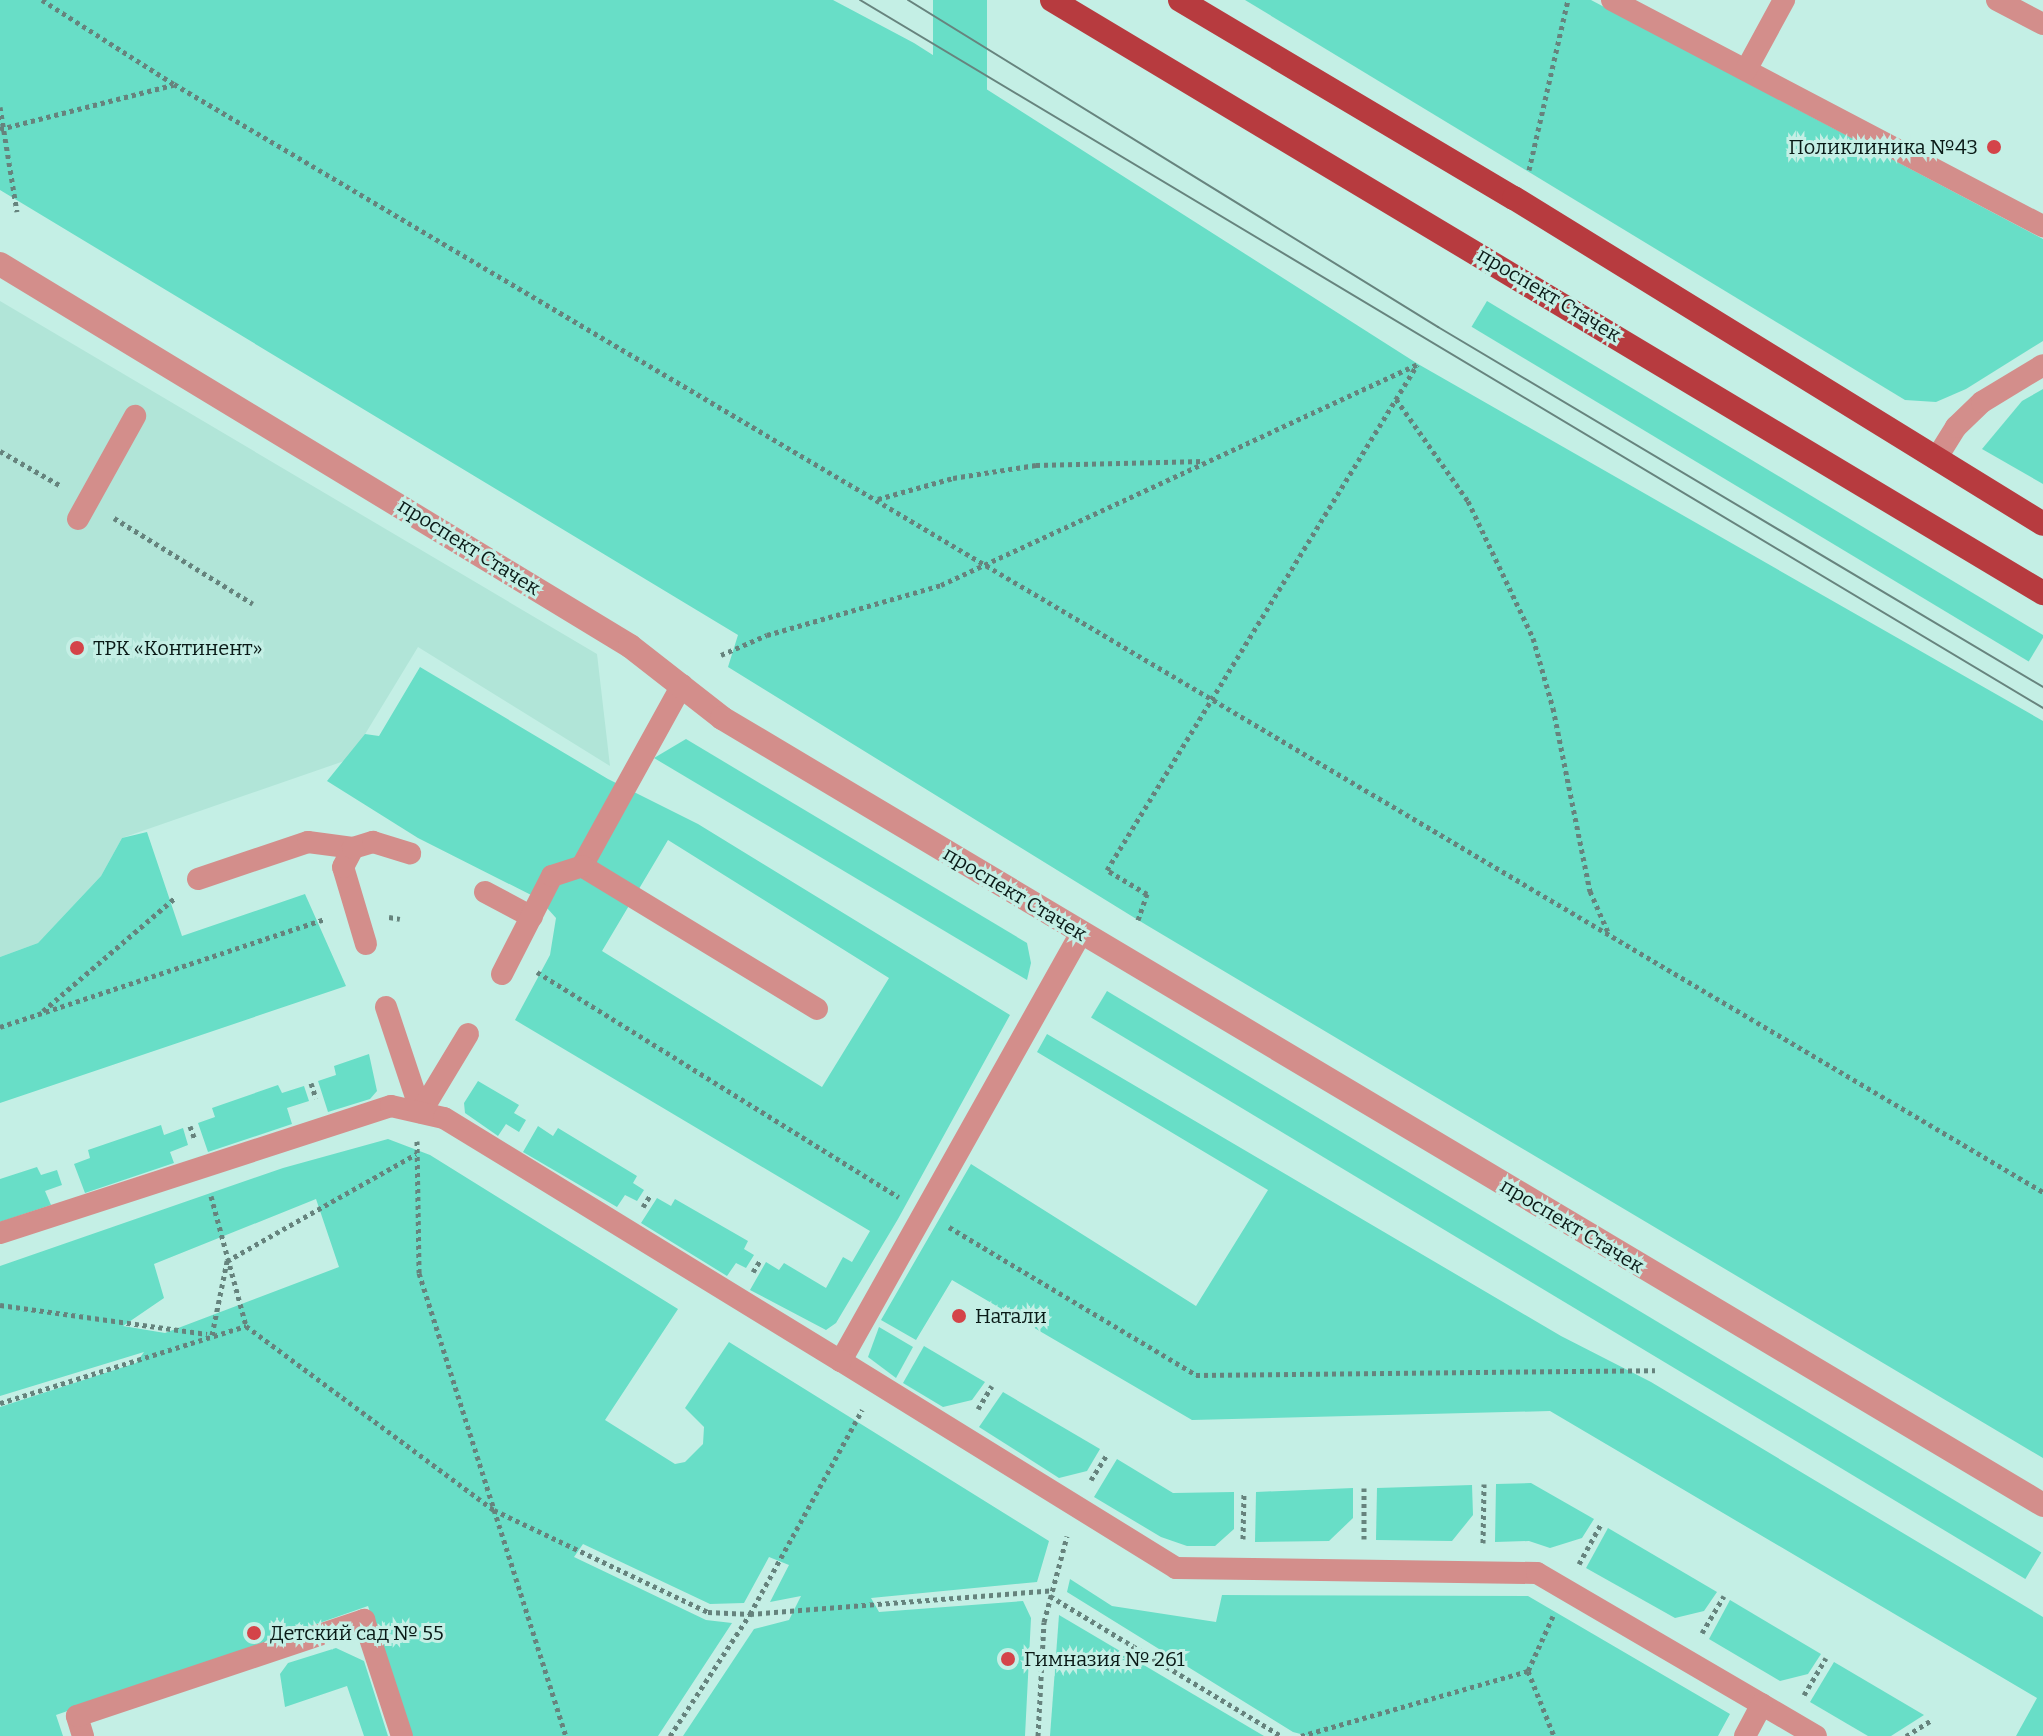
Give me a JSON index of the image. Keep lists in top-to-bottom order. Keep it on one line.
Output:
{"streets":{"main road":["проспект Стачек"]},"places":["Поликлиника №43","ТРК «Континент»","Натали","Детский сад № 55","Гимназия № 261"]}
